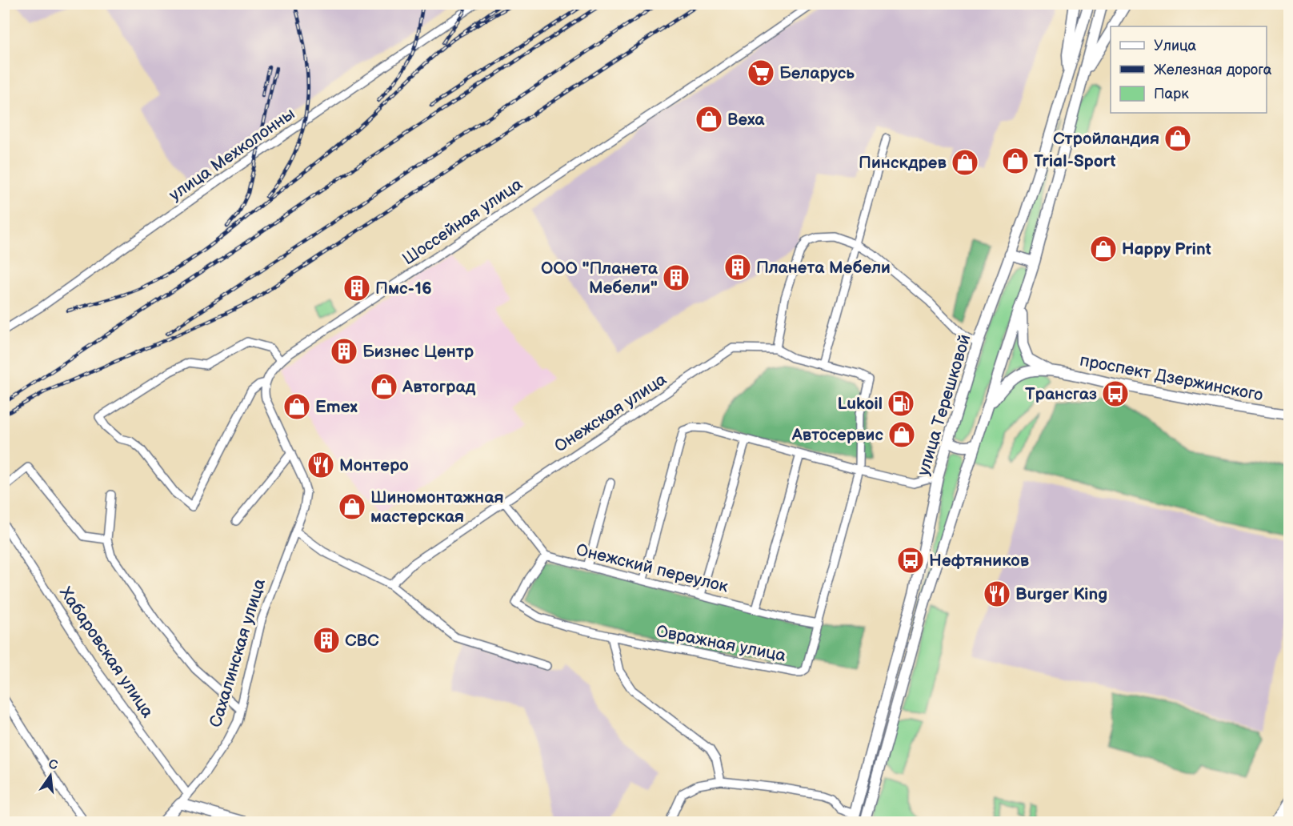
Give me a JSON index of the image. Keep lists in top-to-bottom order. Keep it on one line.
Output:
{"streets":{"main road":["проспект Дзержинского","улица Терешковой","Сахалинская улица"],"street":["улица Мехколонны","Шоссейная улица","Онежская улица","Онежский переулок","Овражная улица","Хабаровская улица"]},"crossings":[["Онежский переулок","Овражная улица"],["Хабаровская улица","Сахалинская улица"]],"places":{"supermarket":["Беларусь"],"shop":["Веха","Стройландия","Trial-Sport","Пинскдрев","Happy Print","Автоград","Emex","Автосервис","Шиномонтажная мастерская"],"building":["Планета Мебели","ООО \"Планета Мебели\"","Пмс-16","Бизнес Центр","СВС"],"bus stop":["Трансгаз","Нефтяников"],"fuel station":["Lukoil"],"restaurant":["Монтеро","Burger King"]},"legend":["Улица","Железная дорога","Парк"],"north":"top"}
